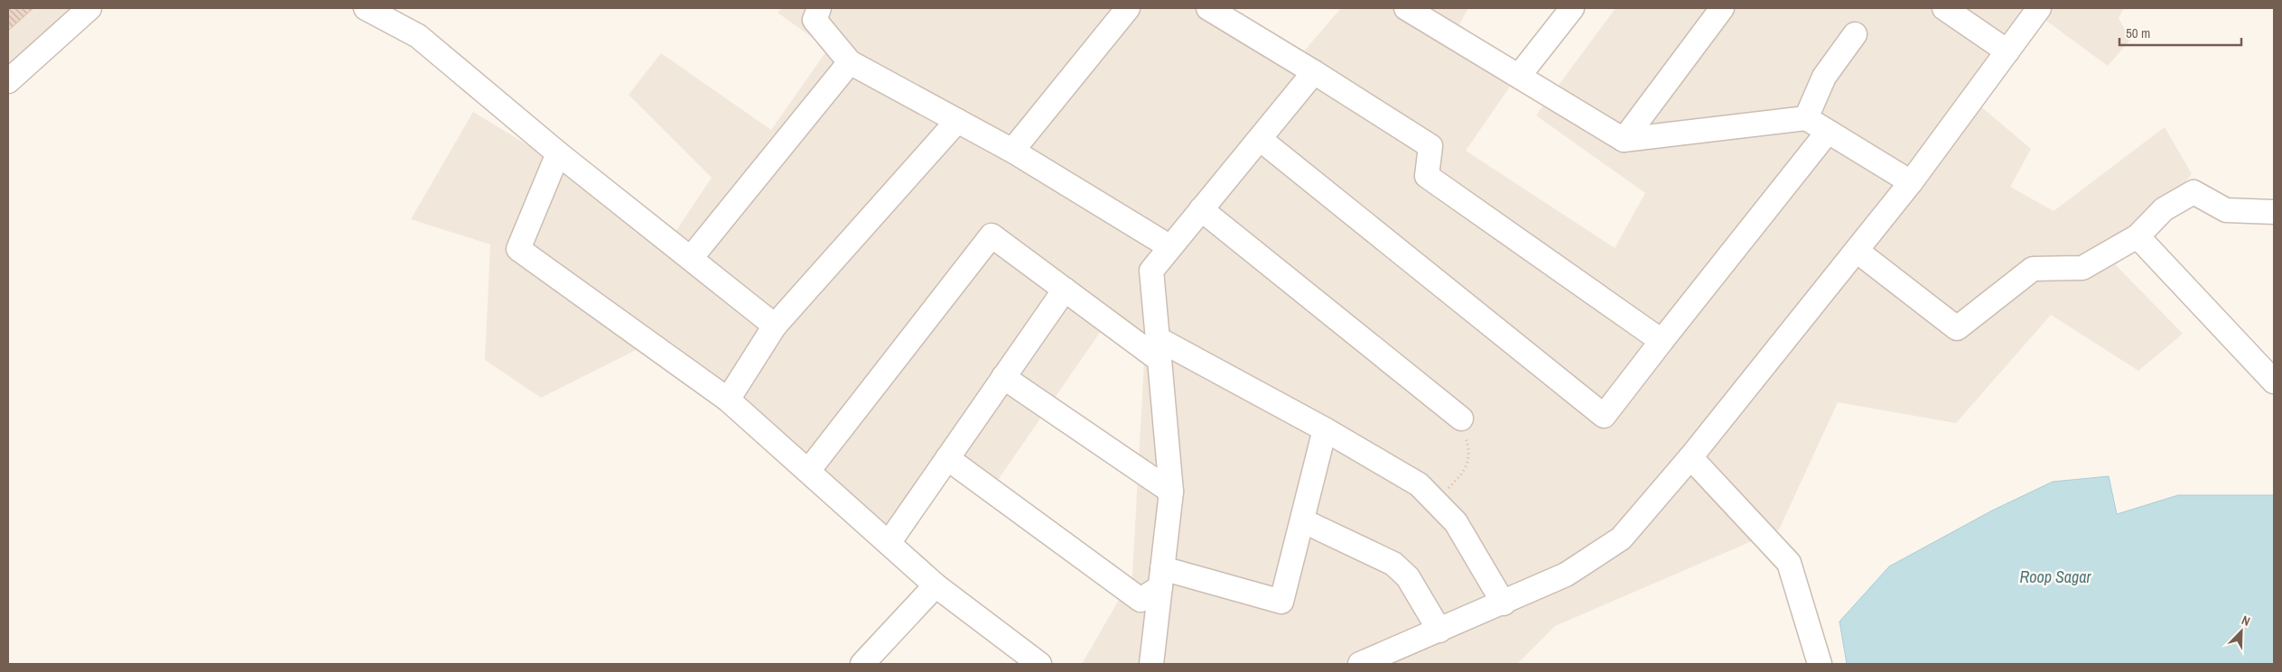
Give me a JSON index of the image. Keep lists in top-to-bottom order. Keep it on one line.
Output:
{"water":["Roop Sagar"],"scale_bar":"50 m","north":"top right"}
